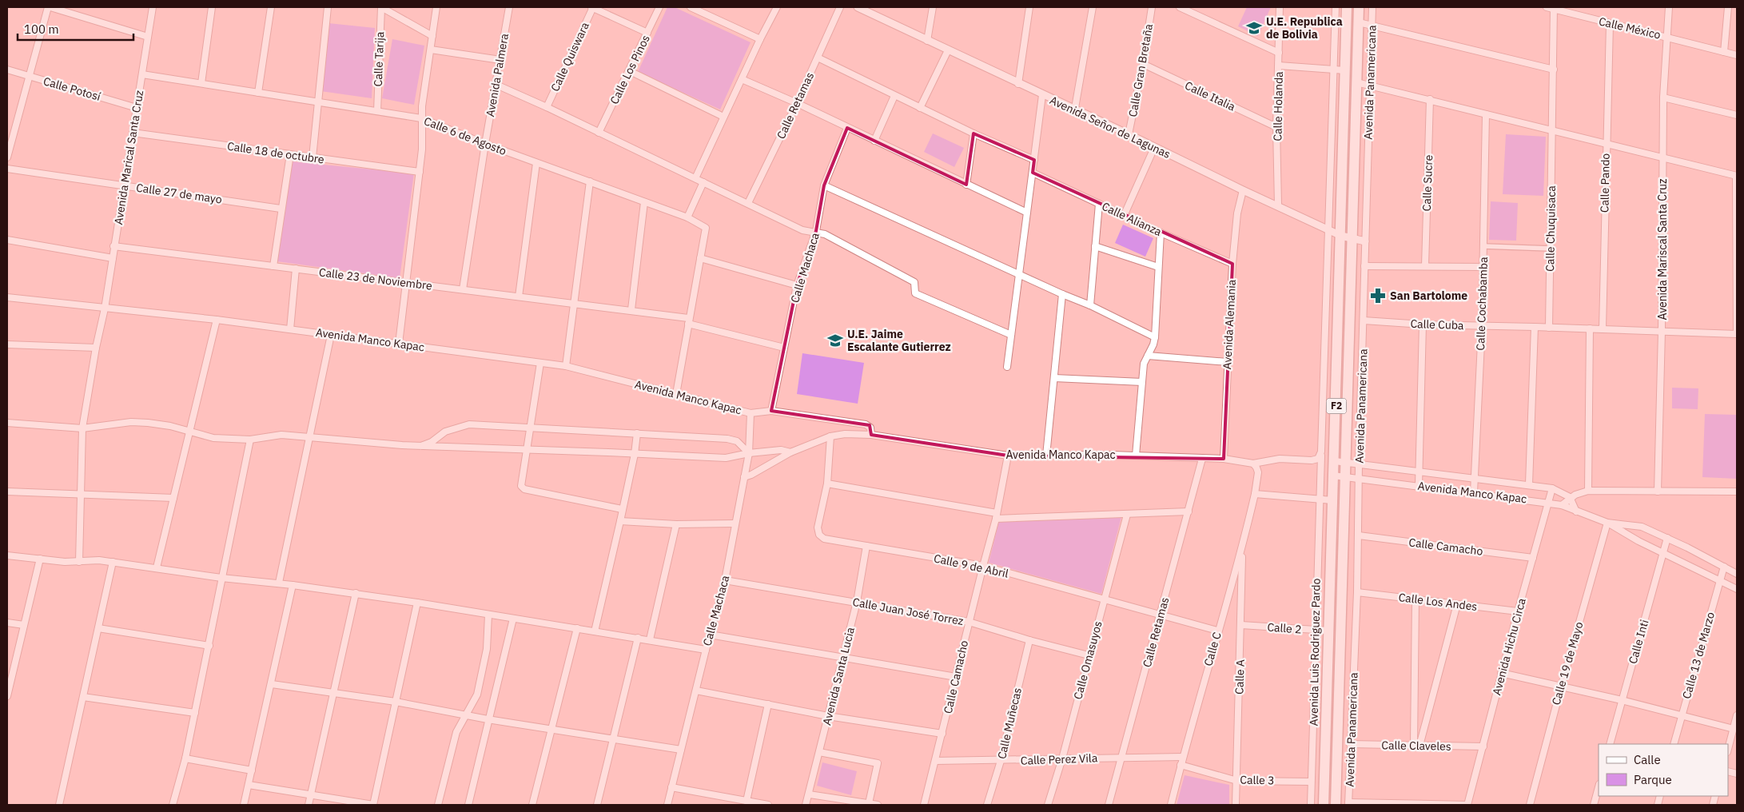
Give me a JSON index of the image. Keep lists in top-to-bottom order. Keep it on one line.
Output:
{"streets":{"highway":["Avenida Panamericana","F2"],"street":["Calle México","Calle Quiswara","Calle Tarija","Calle Los Pinos","Calle Gran Bretaña","Avenida Palmera","Calle Potosí","Calle Italia","Calle Retamas","Calle Holanda","Avenida Señor de Lagunas","Calle 6 de Agosto","Calle 18 de octubre","Avenida Marical Santa Cruz","Calle Sucre","Calle Pando","Calle 27 de mayo","Calle Alianza","Calle Chuquisaca","Avenida Mariscal Santa Cruz","Calle Machaca","Calle 23 de Noviembre","Calle Cochabamba","Avenida Alemania","Calle Cuba","Avenida Manco Kapac","Calle Camacho","Calle 9 de Abril","Calle Los Andes","Calle Juan José Torrez","Calle 2","Calle Inti","Avenida Hichu Circa","Calle C","Avenida Luis Rodriguez Pardo","Calle 13 de Marzo","Calle Omasuyos","Calle 19 de Mayo","Avenida Santa Lucia","Calle A","Calle Muñecas","Calle Claveles","Calle Perez Vila","Calle 3"]},"crossings":[["Calle México","Calle Pando"],["Calle México","Calle Chuquisaca"],["Calle México","Avenida Mariscal Santa Cruz"],["Calle Tarija","Calle 6 de Agosto"],["Calle Gran Bretaña","Calle Italia"],["Calle Gran Bretaña","Avenida Señor de Lagunas"],["Avenida Palmera","Calle 6 de Agosto"],["Avenida Palmera","Calle 23 de Noviembre"],["Avenida Panamericana","Avenida Señor de Lagunas"],["Avenida Panamericana","Calle Cuba"],["Avenida Panamericana","Avenida Manco Kapac"],["Avenida Panamericana","Calle Camacho"],["Avenida Panamericana","Calle Los Andes"],["Avenida Panamericana","Calle Claveles"],["Calle Potosí","Avenida Marical Santa Cruz"],["Calle Italia","Calle Holanda"],["Calle Retamas","Avenida Manco Kapac"],["Calle Retamas","Calle 9 de Abril"],["Calle Retamas","Calle Perez Vila"],["Calle Holanda","Avenida Señor de Lagunas"],["Avenida Señor de Lagunas","Avenida Alemania"],["Avenida Señor de Lagunas","F2"],["Calle 6 de Agosto","Avenida Marical Santa Cruz"],["Calle 18 de octubre","Avenida Marical Santa Cruz"],["Avenida Marical Santa Cruz","Calle 27 de mayo"],["Avenida Marical Santa Cruz","Calle 23 de Noviembre"],["Avenida Marical Santa Cruz","Avenida Manco Kapac"],["Calle Alianza","Avenida Alemania"],["Calle Machaca","Calle 23 de Noviembre"],["Calle Machaca","Avenida Manco Kapac"],["Calle Machaca","Calle Juan José Torrez"],["Calle Cochabamba","Calle Cuba"],["Calle Cochabamba","Avenida Manco Kapac"],["Avenida Alemania","Avenida Manco Kapac"],["Avenida Manco Kapac","F2"],["Avenida Manco Kapac","Calle Camacho"],["Avenida Manco Kapac","Avenida Hichu Circa"],["Avenida Manco Kapac","Calle 19 de Mayo"],["F2","Calle 2"],["Calle Camacho","Calle 9 de Abril"],["Calle Camacho","Calle Juan José Torrez"],["Calle Camacho","Avenida Hichu Circa"],["Calle Camacho","Calle Perez Vila"],["Calle 9 de Abril","Calle C"],["Calle 9 de Abril","Calle Omasuyos"],["Calle 9 de Abril","Avenida Santa Lucia"],["Calle Los Andes","Avenida Hichu Circa"],["Calle Juan José Torrez","Calle Omasuyos"],["Calle Juan José Torrez","Avenida Santa Lucia"],["Calle Juan José Torrez","Calle Muñecas"],["Calle 2","Avenida Luis Rodriguez Pardo"],["Calle 2","Calle A"],["Avenida Hichu Circa","Calle Claveles"],["Calle C","Calle A"],["Calle C","Calle Perez Vila"],["Calle C","Calle 3"],["Avenida Luis Rodriguez Pardo","Calle 3"],["Calle Omasuyos","Calle Perez Vila"],["Calle A","Calle 3"],["Calle Muñecas","Calle Perez Vila"]],"places":{"school or university":["U.E. Republica de Bolivia","U.E. Jaime Escalante Gutierrez"],"pharmacy":["San Bartolome"]},"legend":["Calle","Parque"],"scale_bar":"100 m"}
